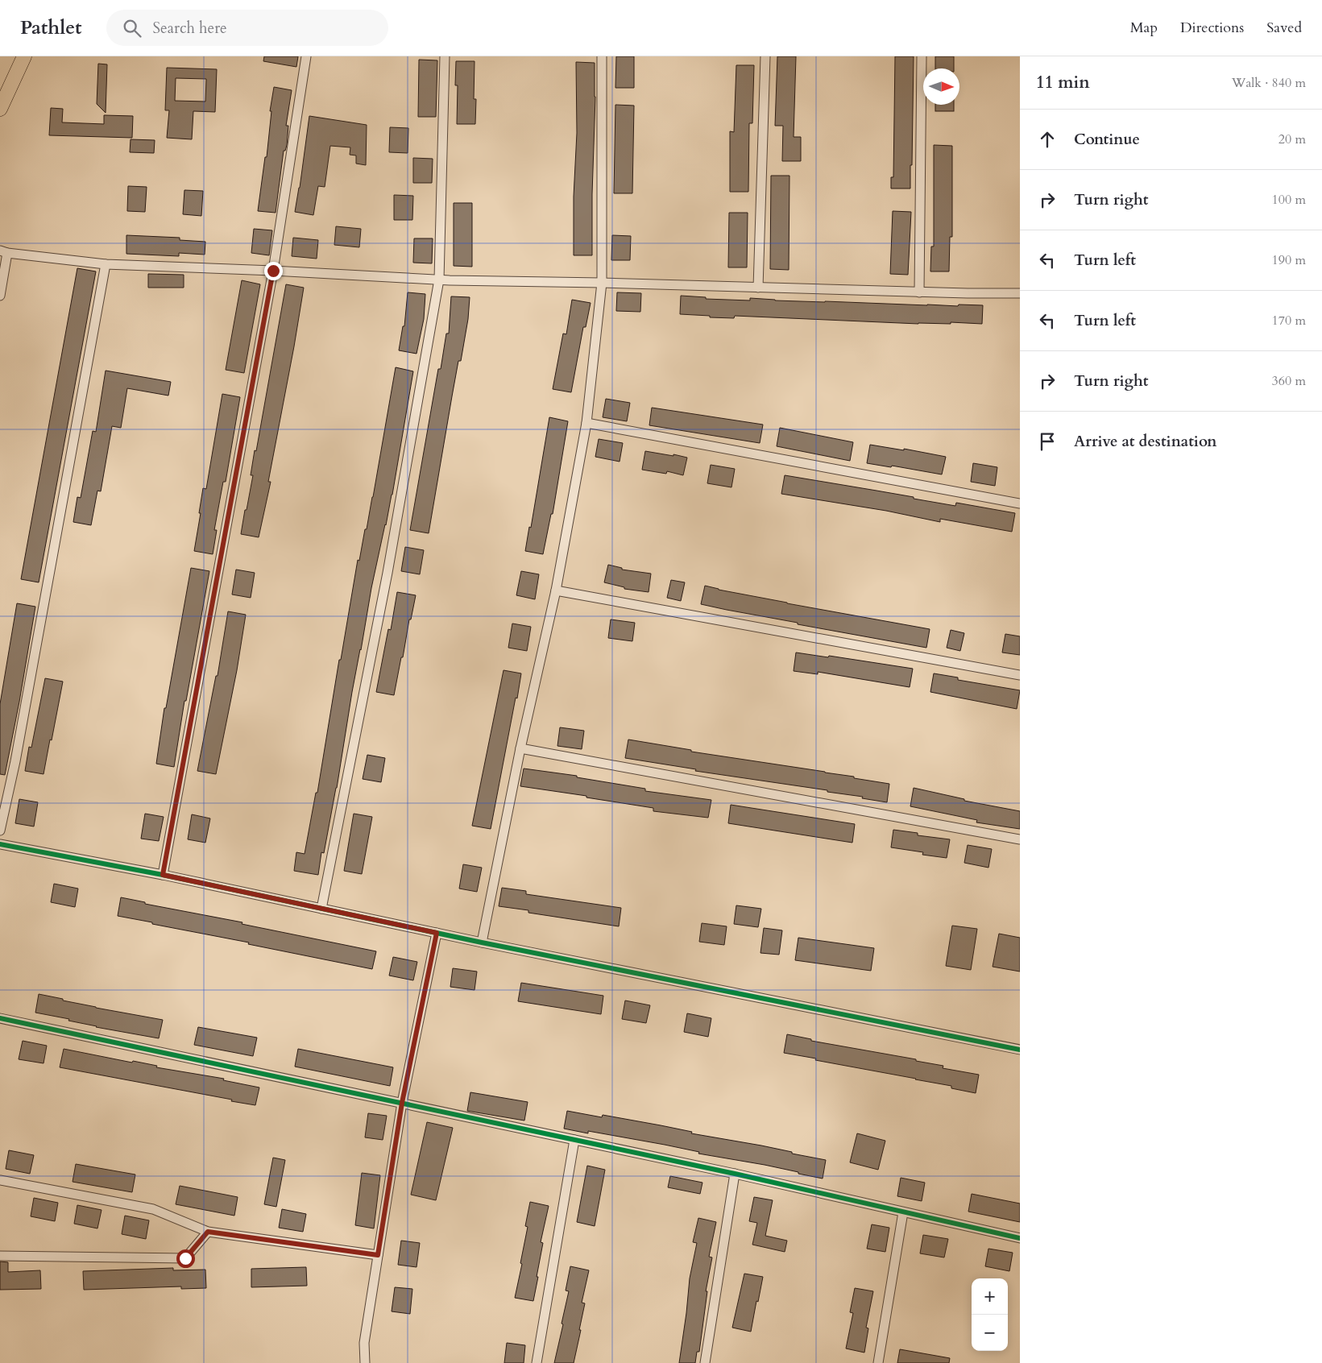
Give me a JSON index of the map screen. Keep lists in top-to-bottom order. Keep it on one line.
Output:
{"north":"right","page":{"header":"Pathlet","search":"Search here","nav":["Map","Directions","Saved"],"heading":["11 min","Walk · 840 m"],"list":[["Continue","20 m"],["Turn right","100 m"],["Turn left","190 m"],["Turn left","170 m"],["Turn right","360 m"],"Arrive at destination"],"map_buttons":["+","−"]}}
